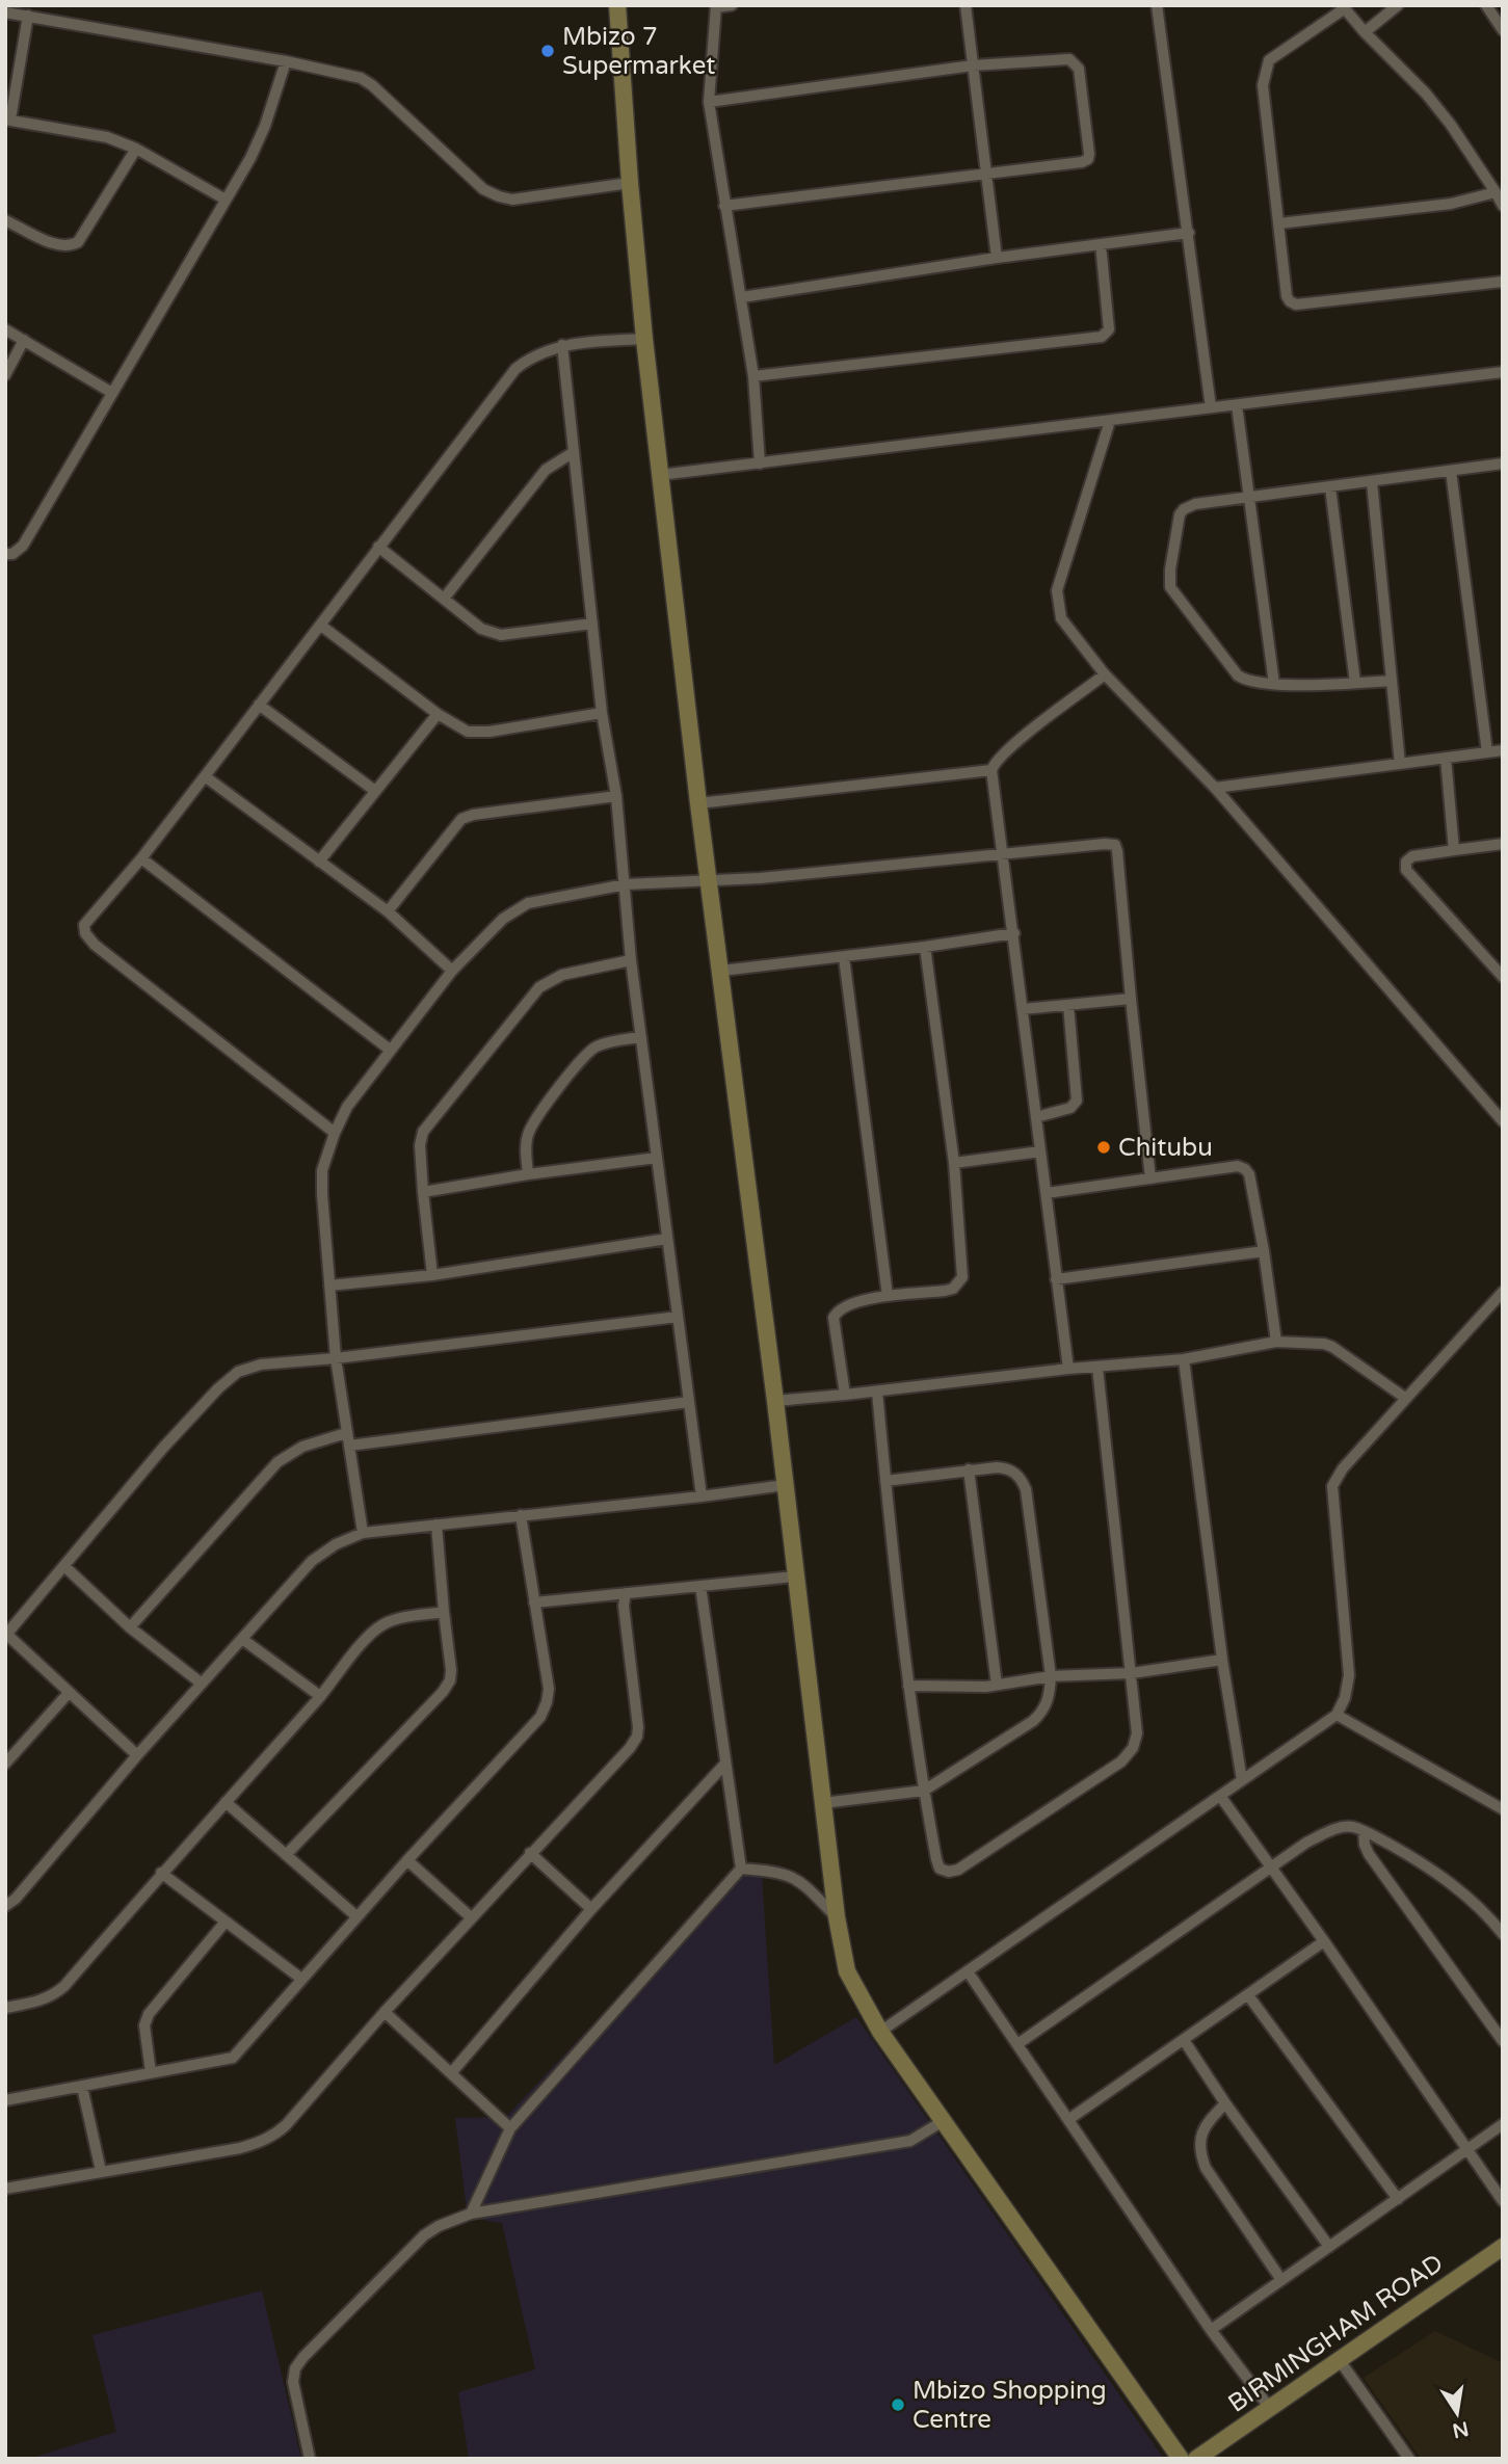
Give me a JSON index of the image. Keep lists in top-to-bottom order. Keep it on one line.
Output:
{"streets":{"street":["BIRMINGHAM ROAD"]},"places":["Mbizo 7 Supermarket","Chitubu","Mbizo Shopping Centre"],"north":"bottom"}
